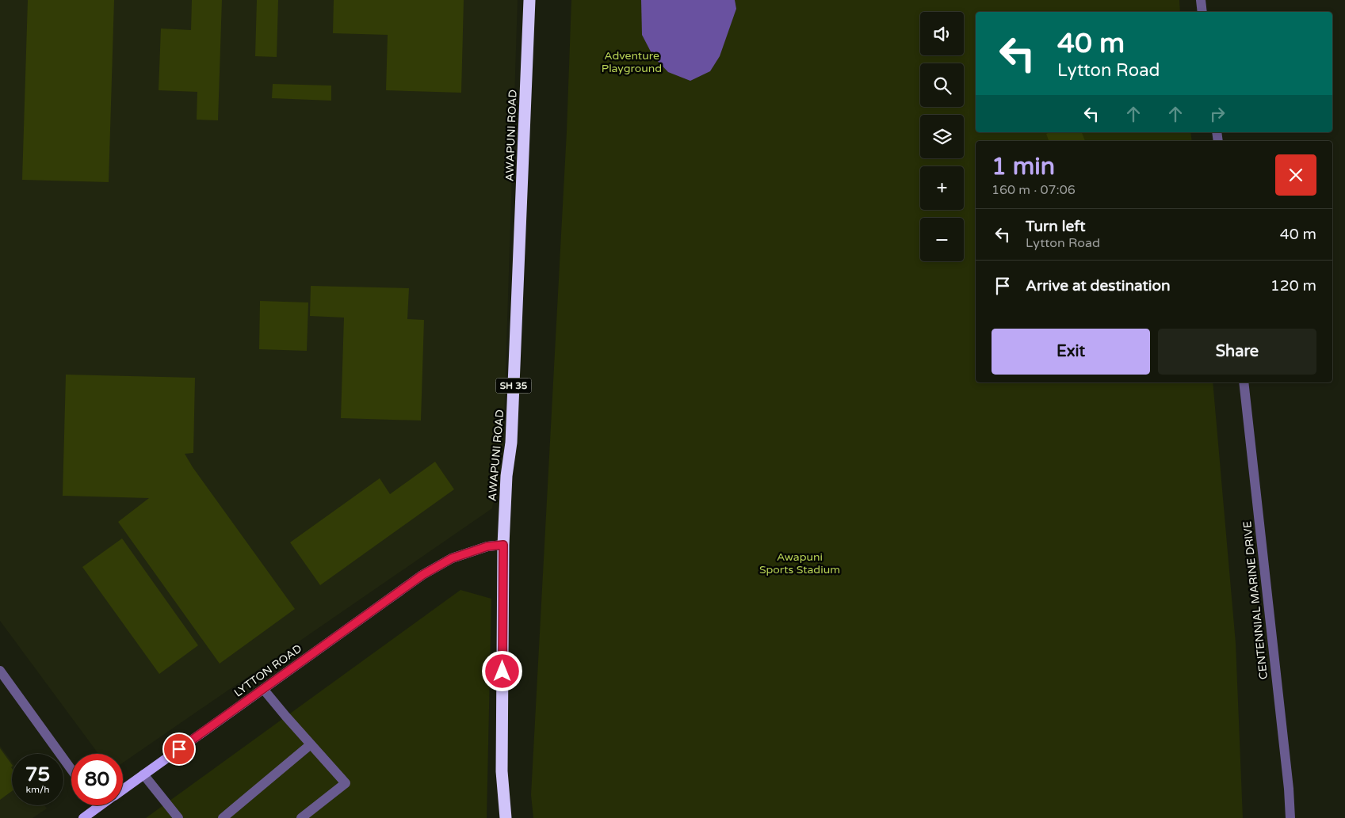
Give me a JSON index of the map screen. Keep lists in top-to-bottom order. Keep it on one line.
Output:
{"streets":{"highway":["AWAPUNI ROAD","SH 35"],"main road":["LYTTON ROAD"],"street":["CENTENNIAL MARINE DRIVE"]},"crossings":[["AWAPUNI ROAD","LYTTON ROAD"]],"parks":["Adventure Playground","Awapuni Sports Stadium"],"page":{"map_buttons":["+","−"],"turn":["40 m","Lytton Road"],"heading":["1 min","160 m · 07:06"],"list":[{"name":"Turn left","note":"Lytton Road","value":"40 m"},{"name":"Arrive at destination","value":"120 m"}],"buttons":["Exit","Share"],"speed":"75 km/h","limit":"80"}}
